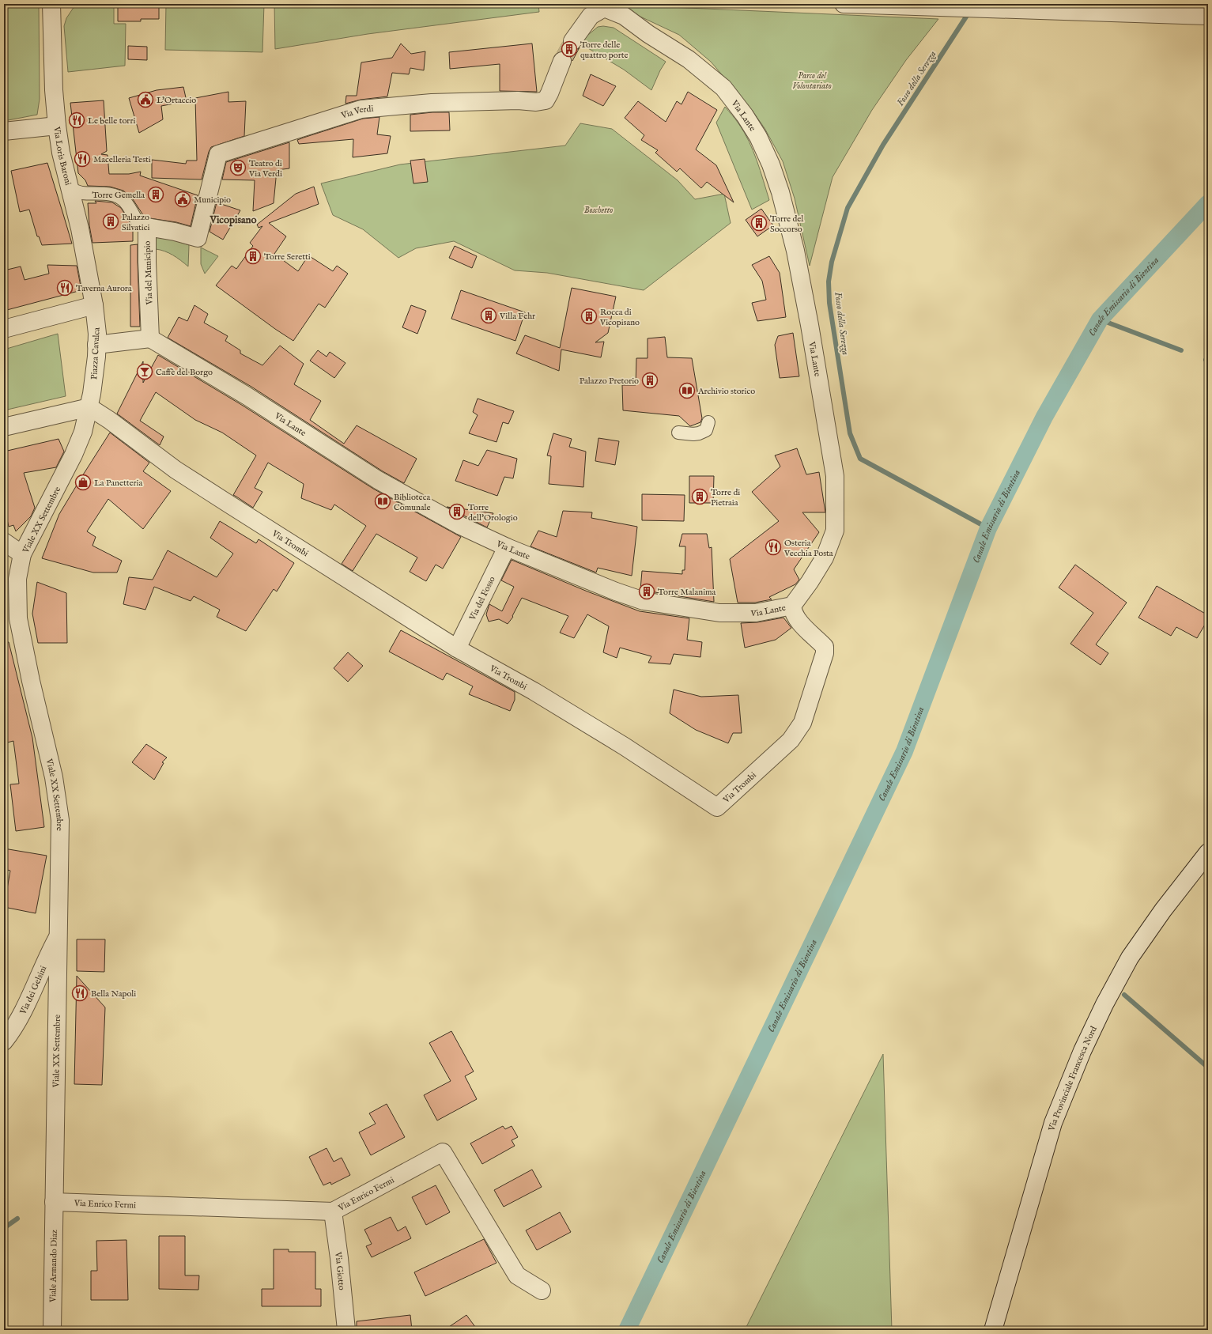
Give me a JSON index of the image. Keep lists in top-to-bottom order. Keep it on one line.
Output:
{"streets":{"street":["Via Verdi","Via Lante","Via Loris Baroni","Via del Municipio","Piazza Cavalca","Viale XX Settembre","Via Trombi","Via del Fosso","Via dei Gelsini","Via Provinciale Francesca Nord","Via Enrico Fermi","Viale Armando Diaz","Via Giotto"]},"crossings":[["Via Verdi","Via del Municipio"],["Via Lante","Via del Municipio"],["Via Lante","Via Trombi"],["Via Lante","Via del Fosso"],["Via Loris Baroni","Piazza Cavalca"],["Piazza Cavalca","Viale XX Settembre"],["Piazza Cavalca","Via Trombi"],["Viale XX Settembre","Via Trombi"],["Viale XX Settembre","Via dei Gelsini"],["Viale XX Settembre","Via Enrico Fermi"],["Viale XX Settembre","Viale Armando Diaz"],["Via Trombi","Via del Fosso"],["Via Enrico Fermi","Viale Armando Diaz"],["Via Enrico Fermi","Via Giotto"]],"districts":["Vicopisano"],"water":["Fosso della Serezza","Canale Emissario di Bientina"],"parks":["Parco del Volontariato","Boschetto"],"places":{"building":["Torre delle quattro porte","Torre Gemella","Palazzo Silvatici","Torre del Soccorso","Torre Seretti","Villa Fehr","Rocca di Vicopisano","Palazzo Pretorio","Torre di Pietraia","Torre dell'Orologio","Torre Malanima"],"public building":["L'Ortaccio","Municipio"],"restaurant":["Le belle torri","Macelleria Testi","Taverna Aurora","Osteria Vecchia Posta","Bella Napoli"],"theatre":["Teatro di Via Verdi"],"bar":["Caffè del Borgo"],"library":["Archivio storico","Biblioteca Comunale"],"shop":["La Panetteria"]}}
